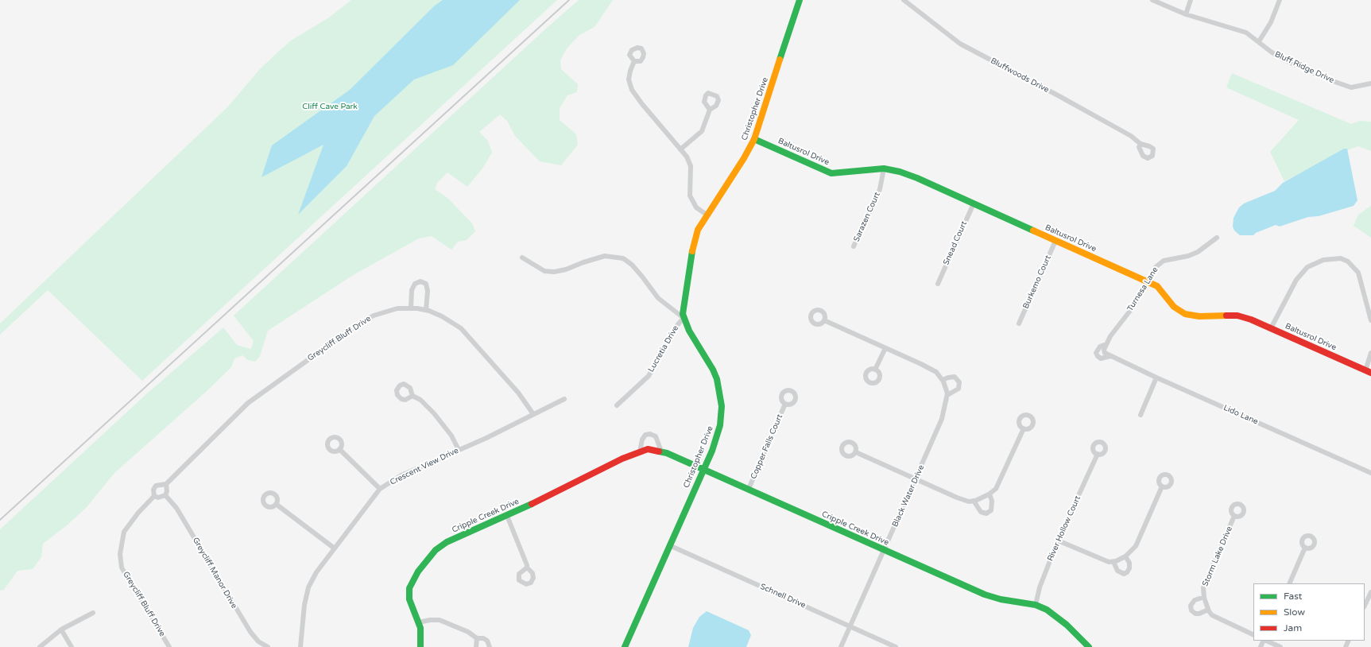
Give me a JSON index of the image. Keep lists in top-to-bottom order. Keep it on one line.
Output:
{"streets":{"street":["Bluff Ridge Drive","Bluffwoods Drive","Christopher Drive","Baltusrol Drive","Sarazen Court","Snead Court","Burkemo Court","Turnesa Lane","Greycliff Bluff Drive","Lucretia Drive","Lido Lane","Copper Falls Court","Crescent View Drive","Black Water Drive","Cripple Creek Drive","River Hollow Court","Storm Lake Drive","Greycliff Manor Drive","Schnell Drive"]},"crossings":[["Christopher Drive","Baltusrol Drive"],["Christopher Drive","Lucretia Drive"],["Christopher Drive","Cripple Creek Drive"],["Christopher Drive","Schnell Drive"],["Baltusrol Drive","Sarazen Court"],["Baltusrol Drive","Snead Court"],["Baltusrol Drive","Burkemo Court"],["Baltusrol Drive","Turnesa Lane"],["Turnesa Lane","Lido Lane"],["Greycliff Bluff Drive","Crescent View Drive"],["Greycliff Bluff Drive","Greycliff Manor Drive"],["Copper Falls Court","Cripple Creek Drive"],["Black Water Drive","Cripple Creek Drive"],["Black Water Drive","Schnell Drive"],["Cripple Creek Drive","River Hollow Court"]],"parks":["Cliff Cave Park"],"legend":["Fast","Slow","Jam"]}
